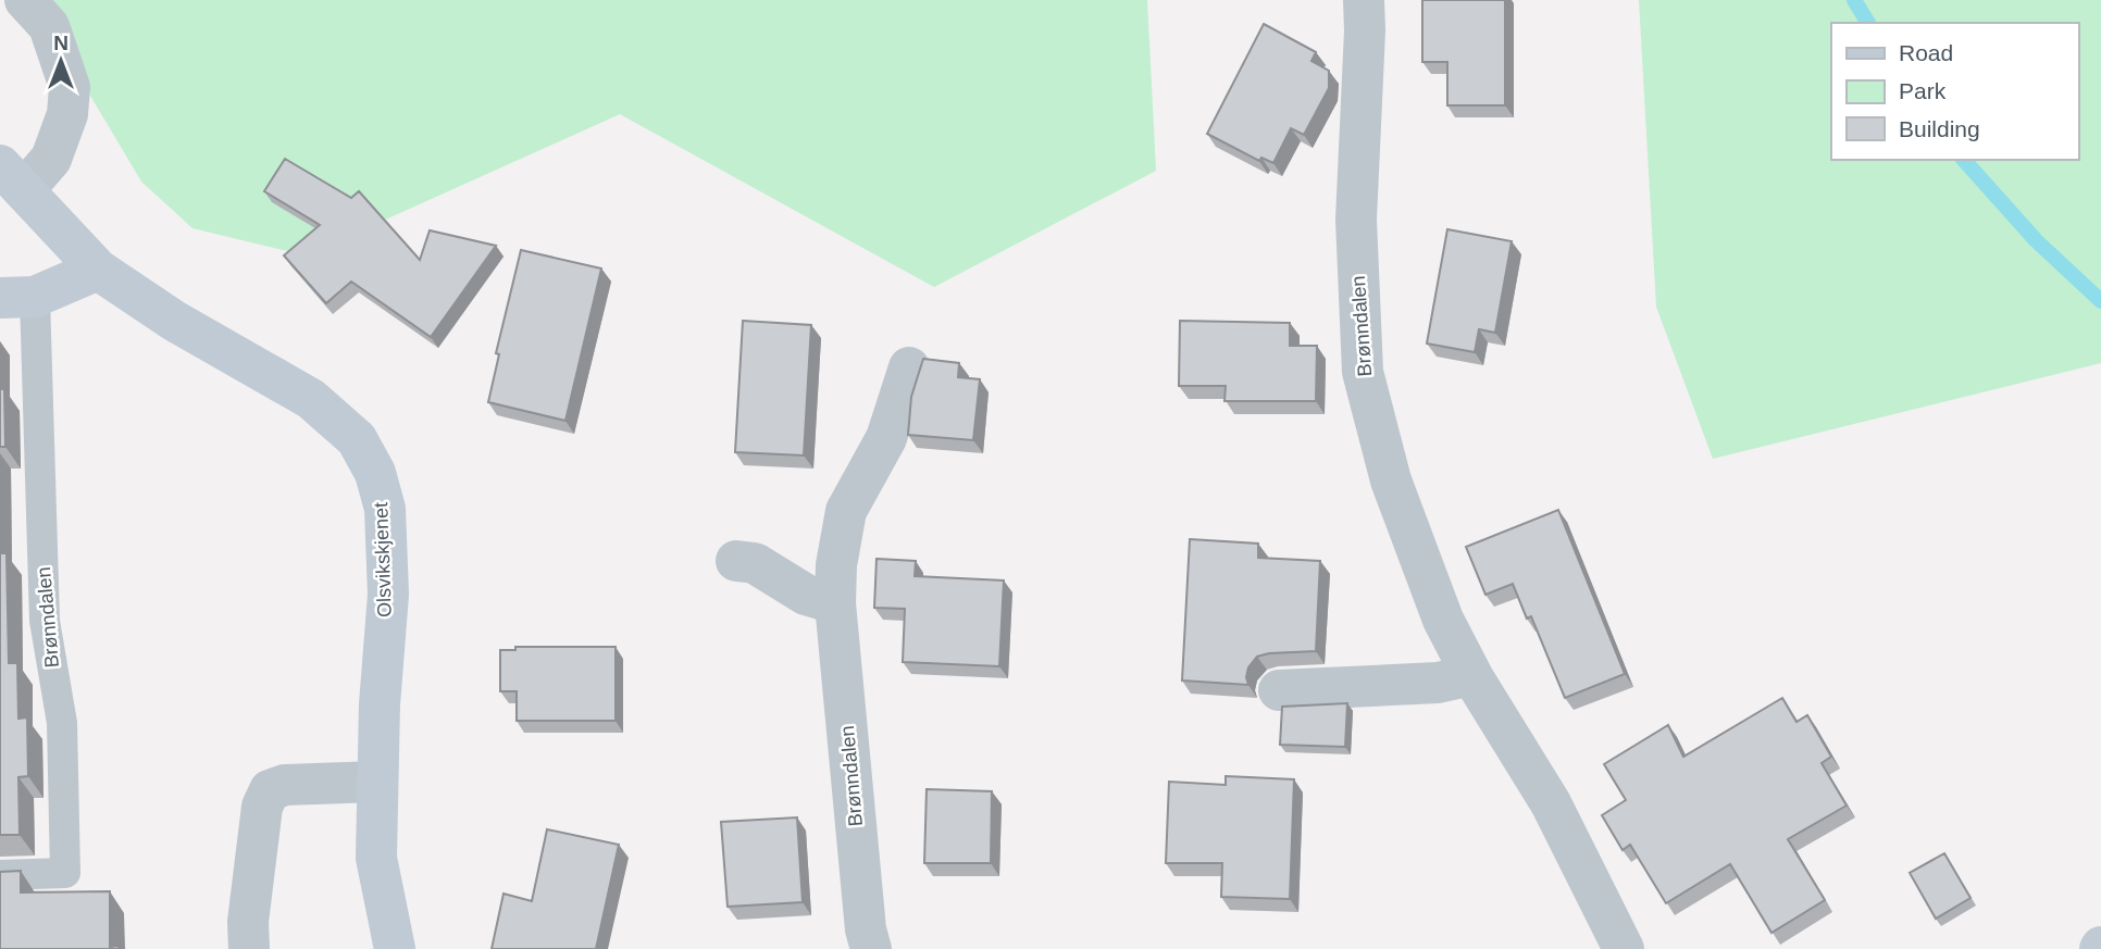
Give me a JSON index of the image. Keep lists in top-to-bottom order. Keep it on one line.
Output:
{"streets":{"main road":["Olsvikskjenet"],"street":["Brønndalen"]},"legend":["Road","Park","Building"],"north":"top"}
